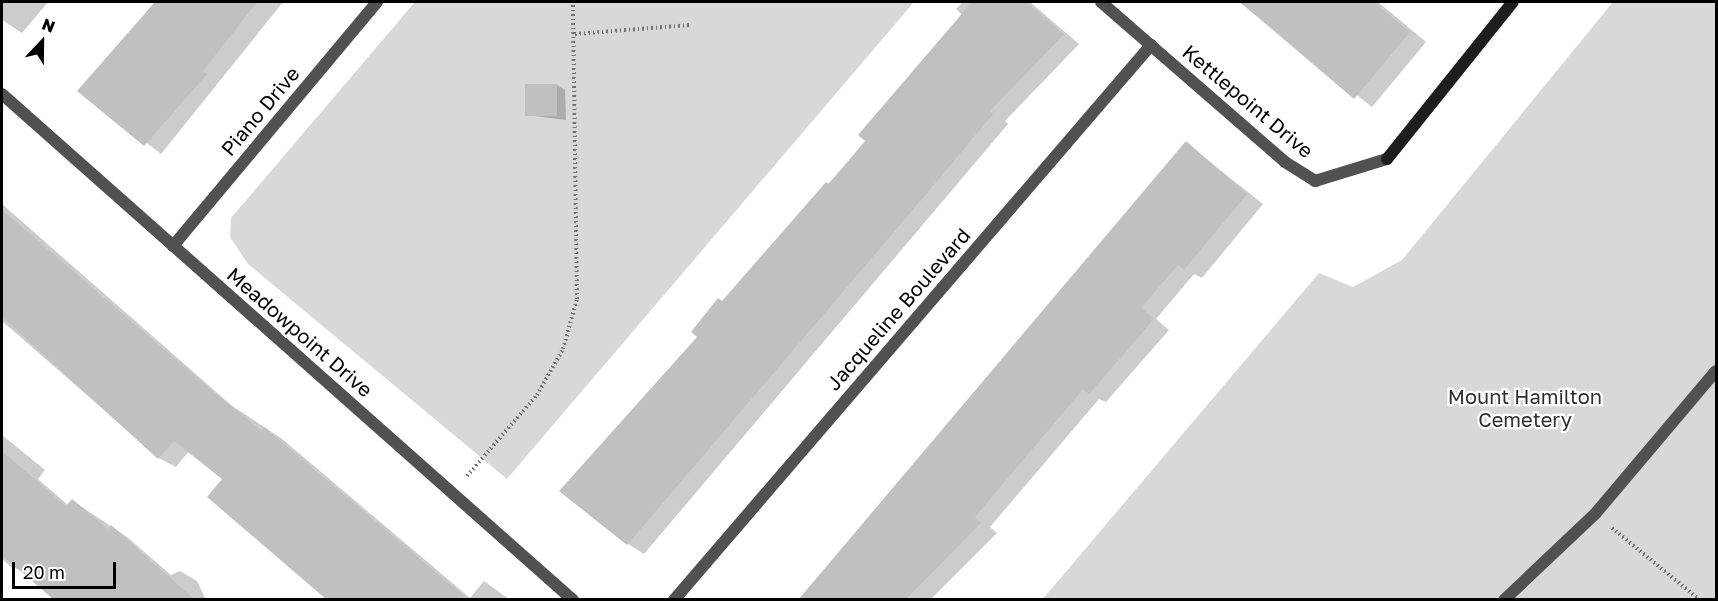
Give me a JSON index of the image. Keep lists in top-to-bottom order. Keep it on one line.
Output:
{"streets":{"street":["Kettlepoint Drive","Piano Drive","Jacqueline Boulevard","Meadowpoint Drive"]},"crossings":[["Kettlepoint Drive","Jacqueline Boulevard"],["Piano Drive","Meadowpoint Drive"]],"parks":["Mount Hamilton Cemetery"],"scale_bar":"20 m","north":"top"}
